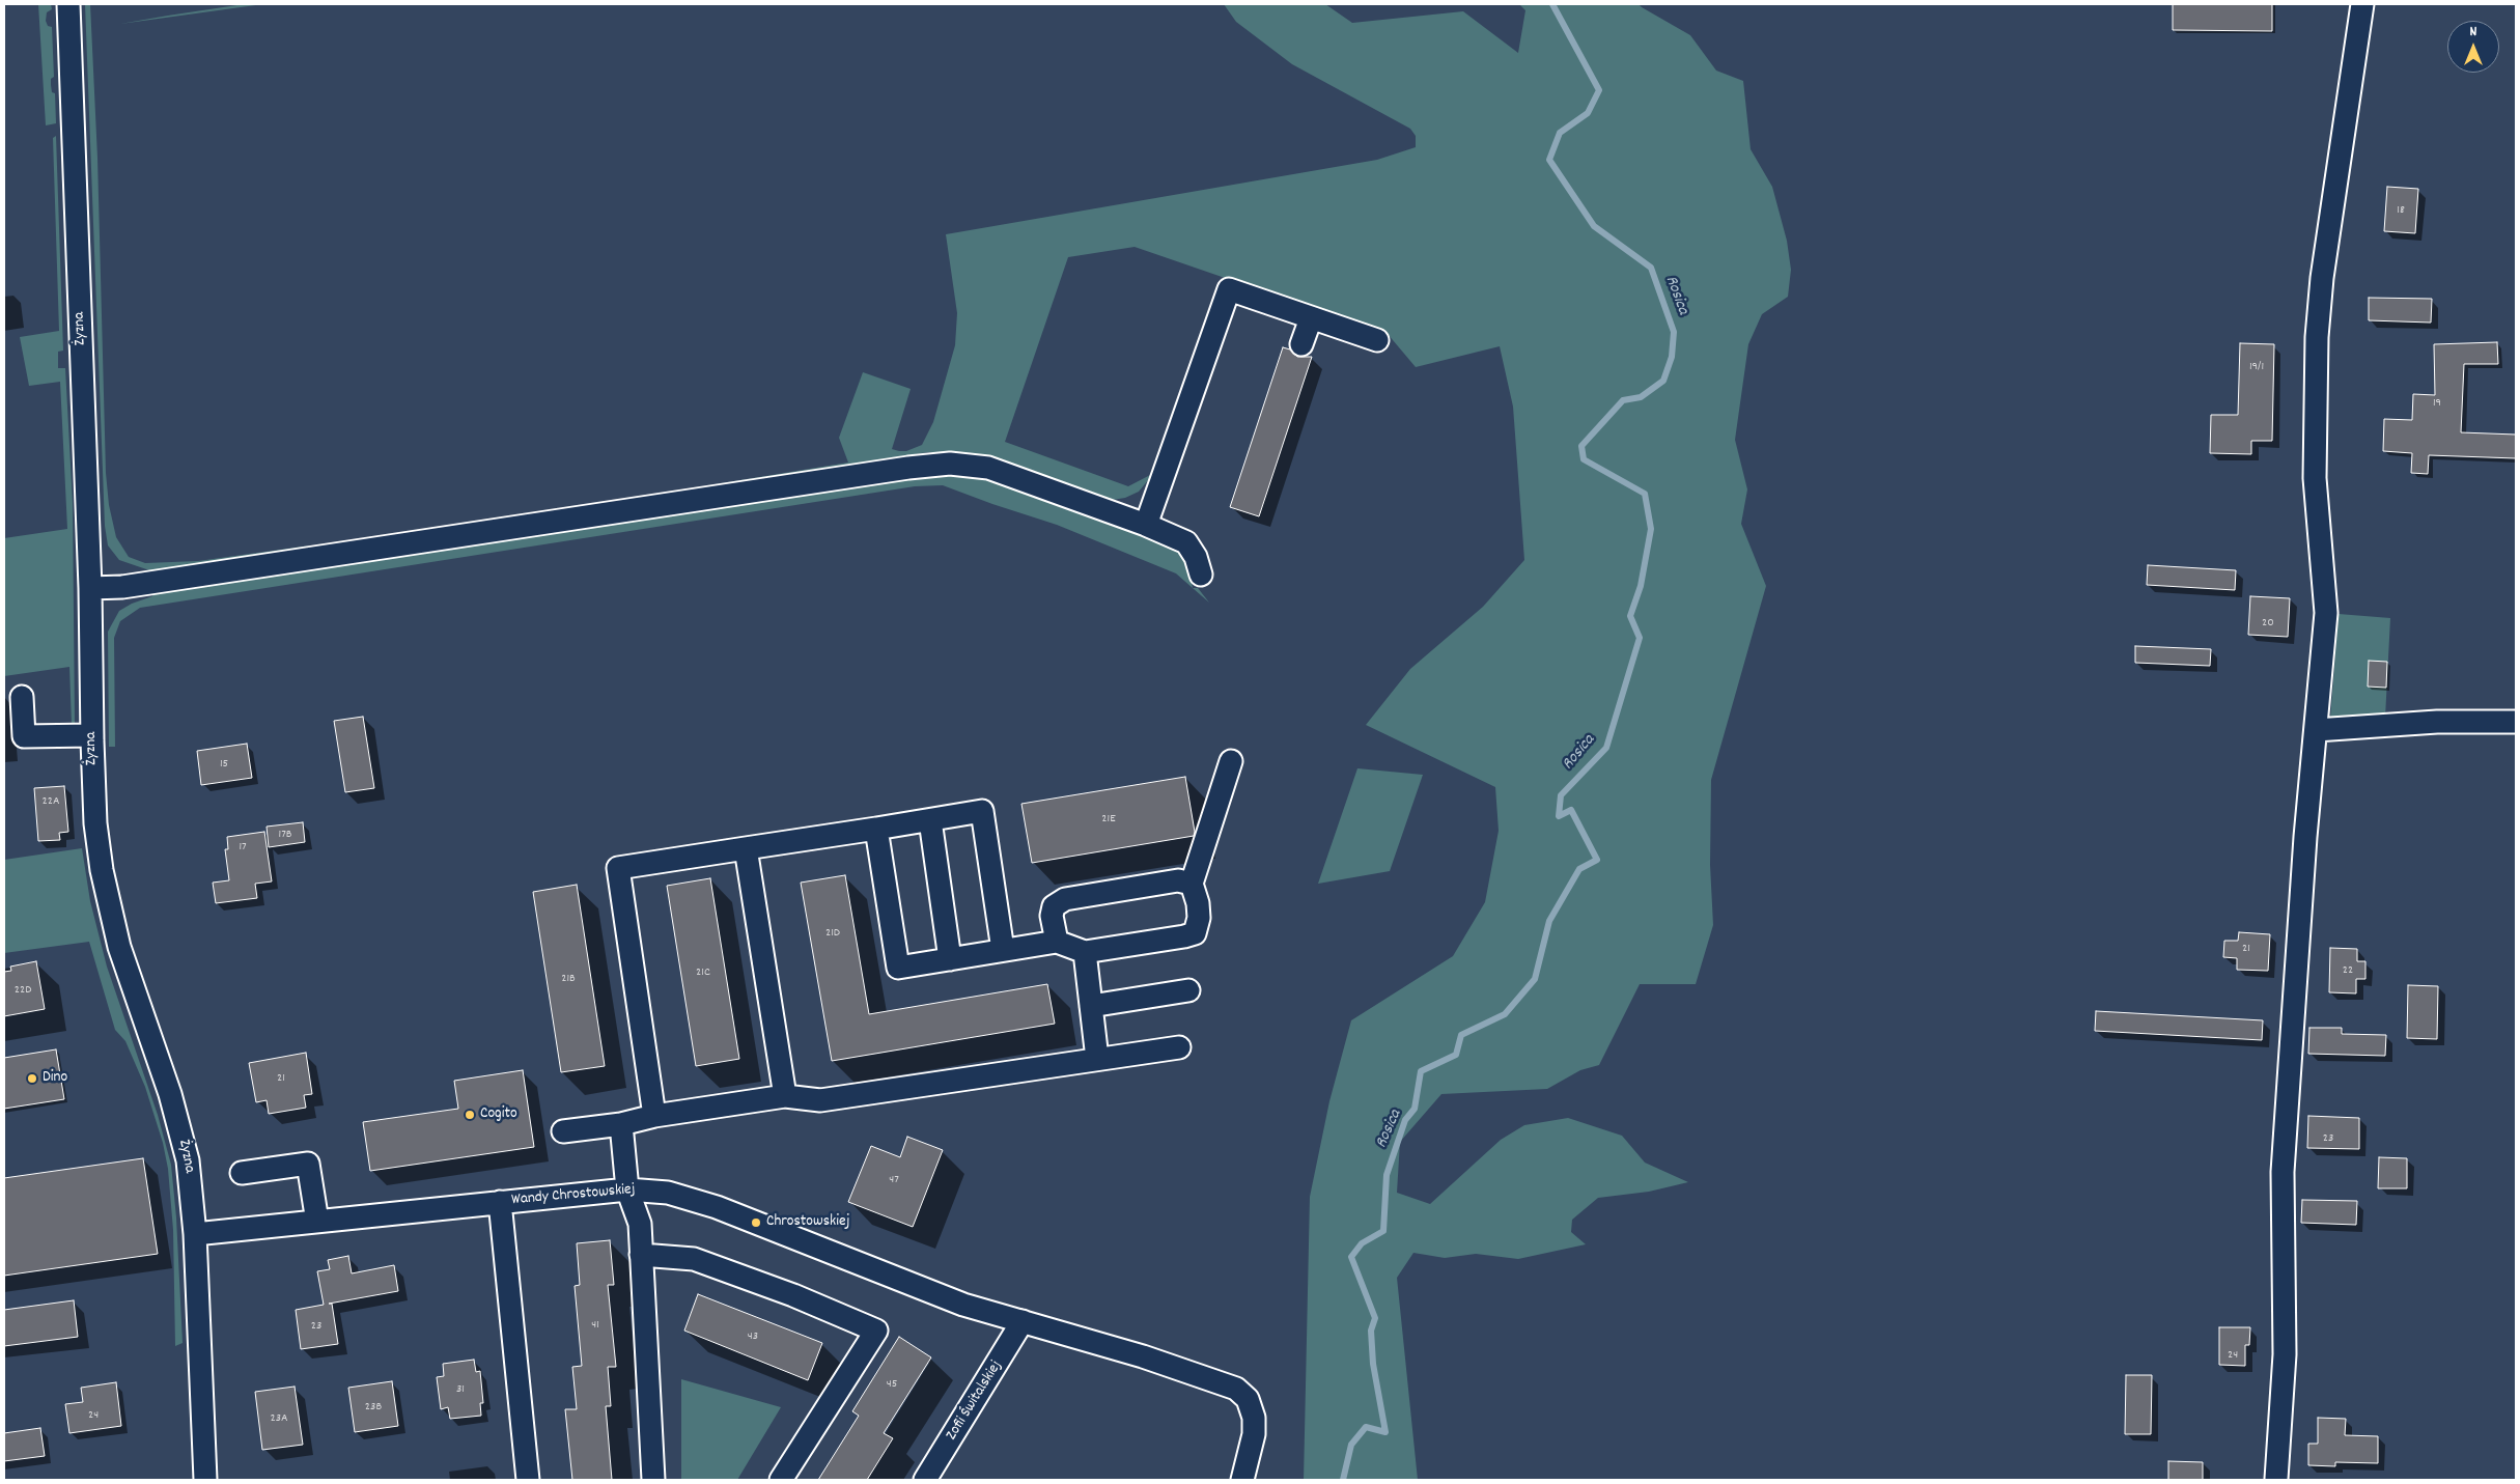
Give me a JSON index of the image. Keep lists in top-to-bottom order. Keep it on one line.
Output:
{"streets":{"street":["Żyzna","Wandy Chrostowskiej","Zofii Świtalskiej"]},"crossings":[["Żyzna","Wandy Chrostowskiej"],["Wandy Chrostowskiej","Zofii Świtalskiej"]],"water":["Rosica"],"places":["Dino","Cogito","Chrostowskiej"],"house_numbers":["18","19/1","19","20","15","22A","21E","17B","17","21D","21","22","21C","21B","22D","21","23","47","41","23","43","24","45","31","23B","24","23A"],"north":"top"}
